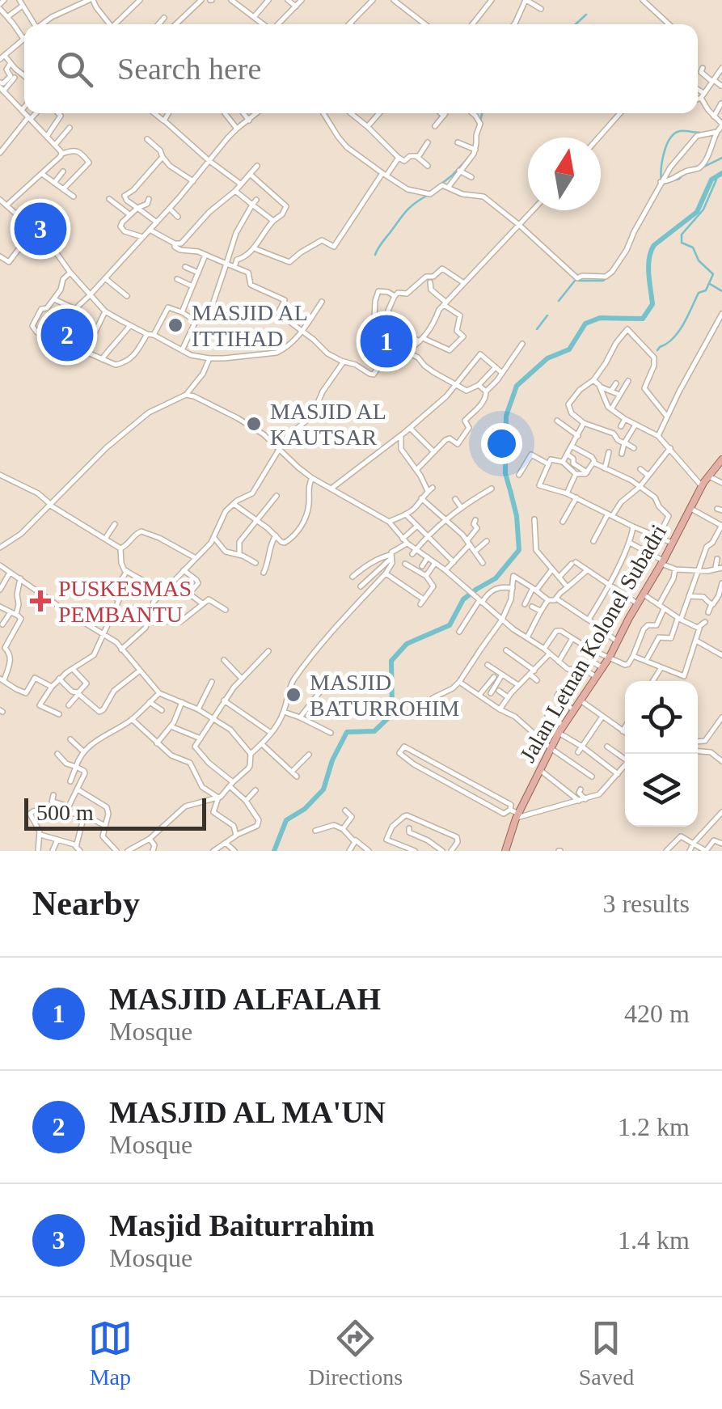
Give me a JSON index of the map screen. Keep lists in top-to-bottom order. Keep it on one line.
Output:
{"streets":{"main road":["Jalan Letnan Kolonel Subadri"]},"places":{"other":["MASJID AL ITTIHAD","MASJID AL KAUTSAR","MASJID BATURROHIM"],"health":["PUSKESMAS PEMBANTU"]},"scale_bar":"500 m","north":"top","page":{"search":"Search here","pins":["3","2","1"],"scale":"500 m","heading":["Nearby","3 results"],"list":[{"mark":"1","name":"MASJID ALFALAH","note":"Mosque","value":"420 m"},{"mark":"2","name":"MASJID AL MA'UN","note":"Mosque","value":"1.2 km"},{"mark":"3","name":"Masjid Baiturrahim","note":"Mosque","value":"1.4 km"}],"nav":["Map","Directions","Saved"]}}
